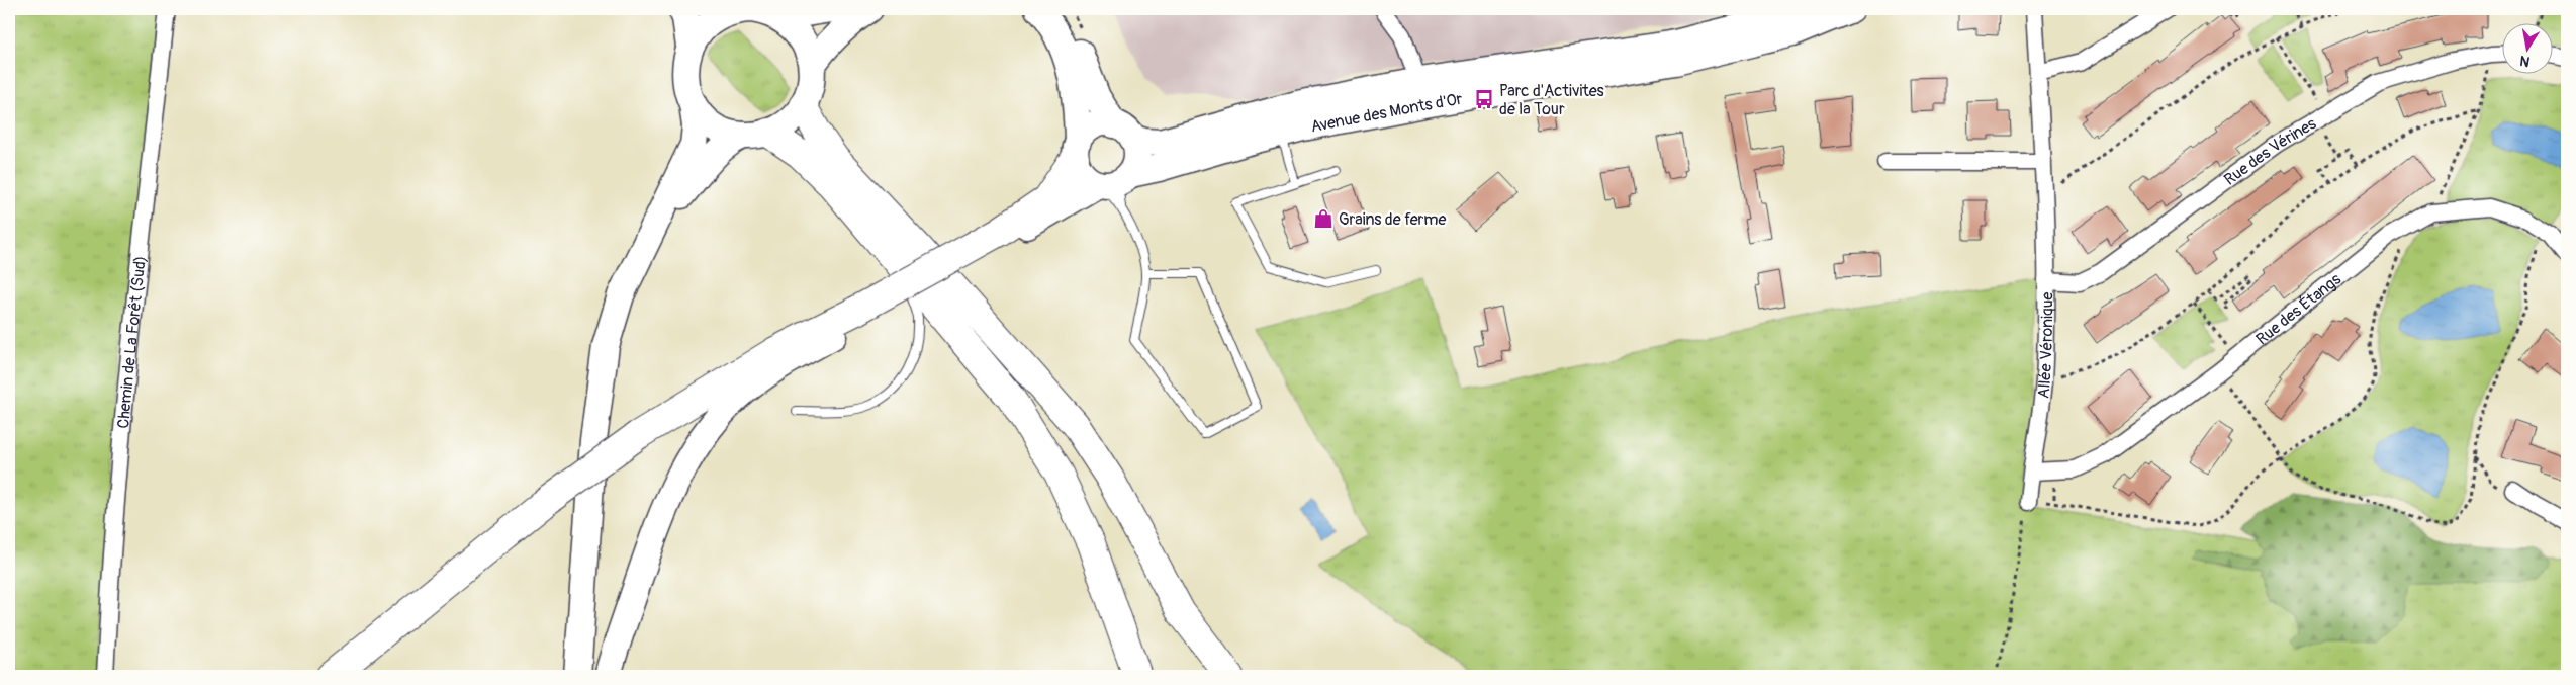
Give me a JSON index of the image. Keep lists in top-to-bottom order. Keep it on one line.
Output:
{"streets":{"main road":["Avenue des Monts d'Or"],"street":["Rue des Vérines","Rue des Étangs","Chemin de La Forêt (Sud)","Allée Véronique"]},"crossings":[["Rue des Vérines","Allée Véronique"],["Rue des Étangs","Allée Véronique"]],"places":{"bus stop":["Parc d'Activites de la Tour"],"shop":["Grains de ferme"]},"north":"bottom"}
